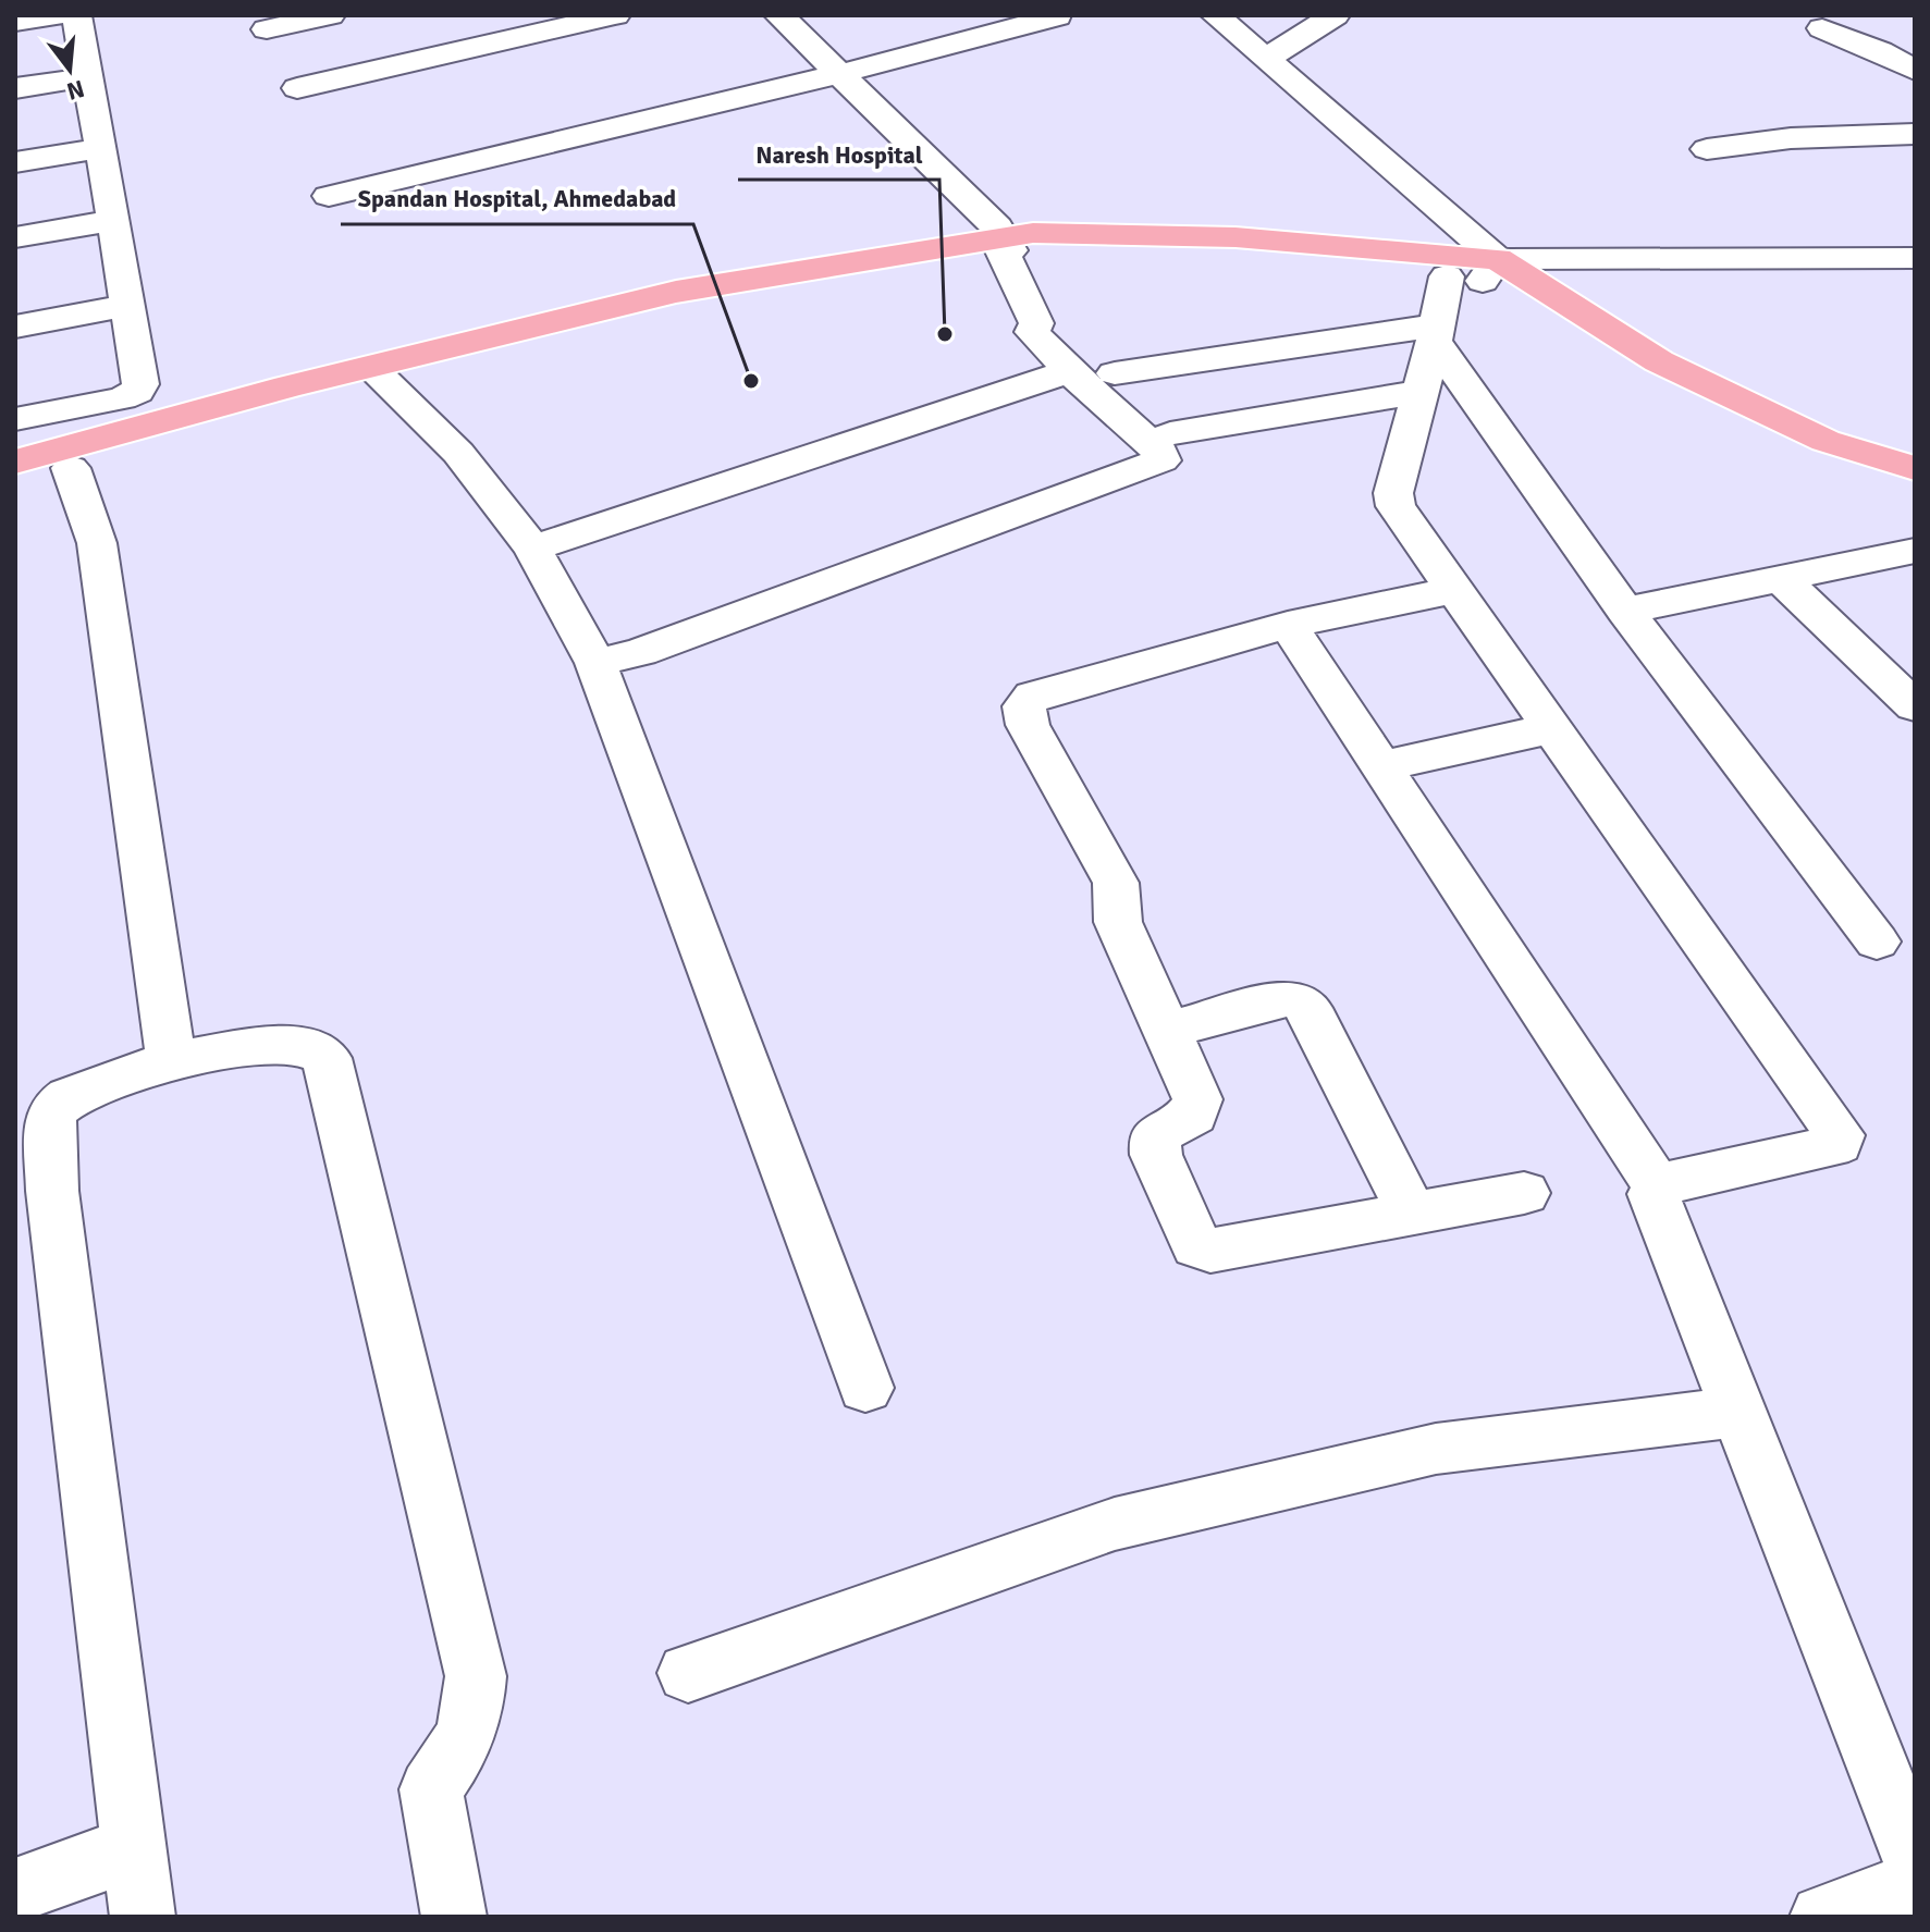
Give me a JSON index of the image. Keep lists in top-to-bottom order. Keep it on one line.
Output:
{"places":["Naresh Hospital","Spandan Hospital, Ahmedabad"],"north":"bottom"}
